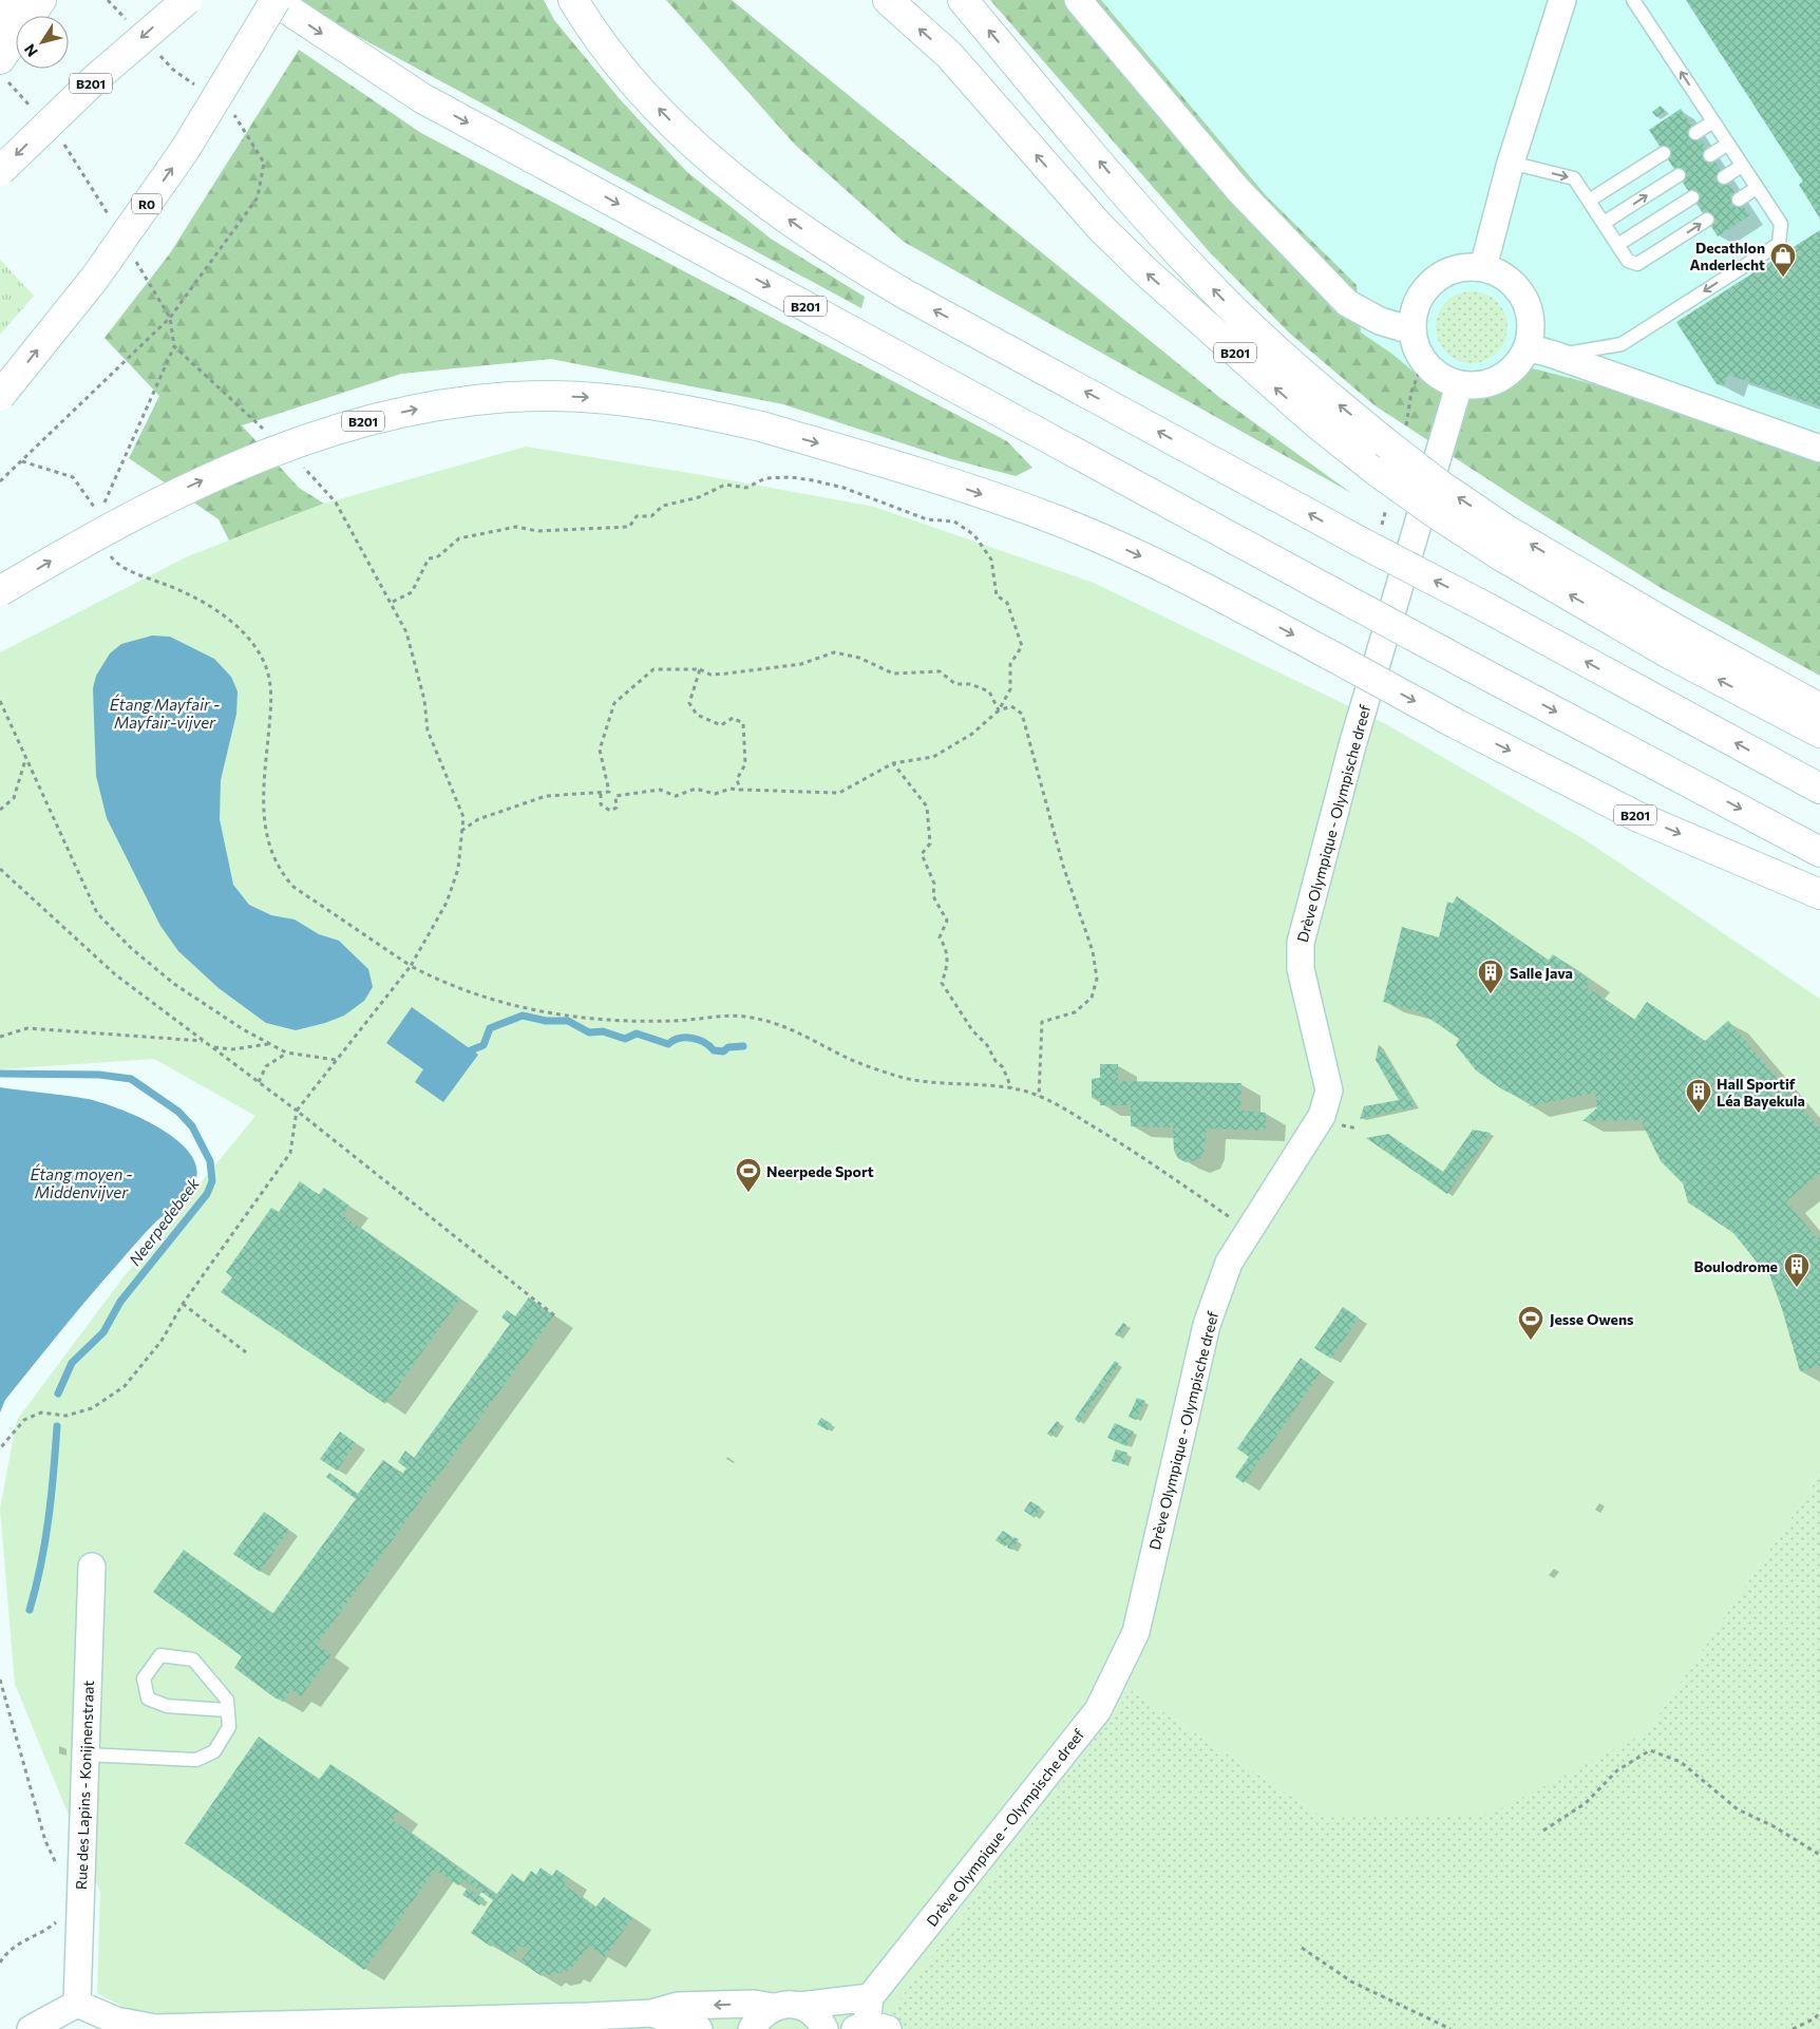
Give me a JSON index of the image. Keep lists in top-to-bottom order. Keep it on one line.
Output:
{"streets":{"highway":["B201","R0"],"street":["Drève Olympique - Olympische dreef","Rue des Lapins - Konijnenstraat"]},"crossings":[["B201","R0"]],"water":["Étang Mayfair - Mayfair-vijver","Étang moyen - Middenvijver","Neerpedebeek"],"places":{"shop":["Decathlon Anderlecht"],"building":["Salle Java","Hall Sportif Léa Bayekula","Boulodrome"],"sports":["Neerpede Sport","Jesse Owens"]},"north":"bottom left"}
